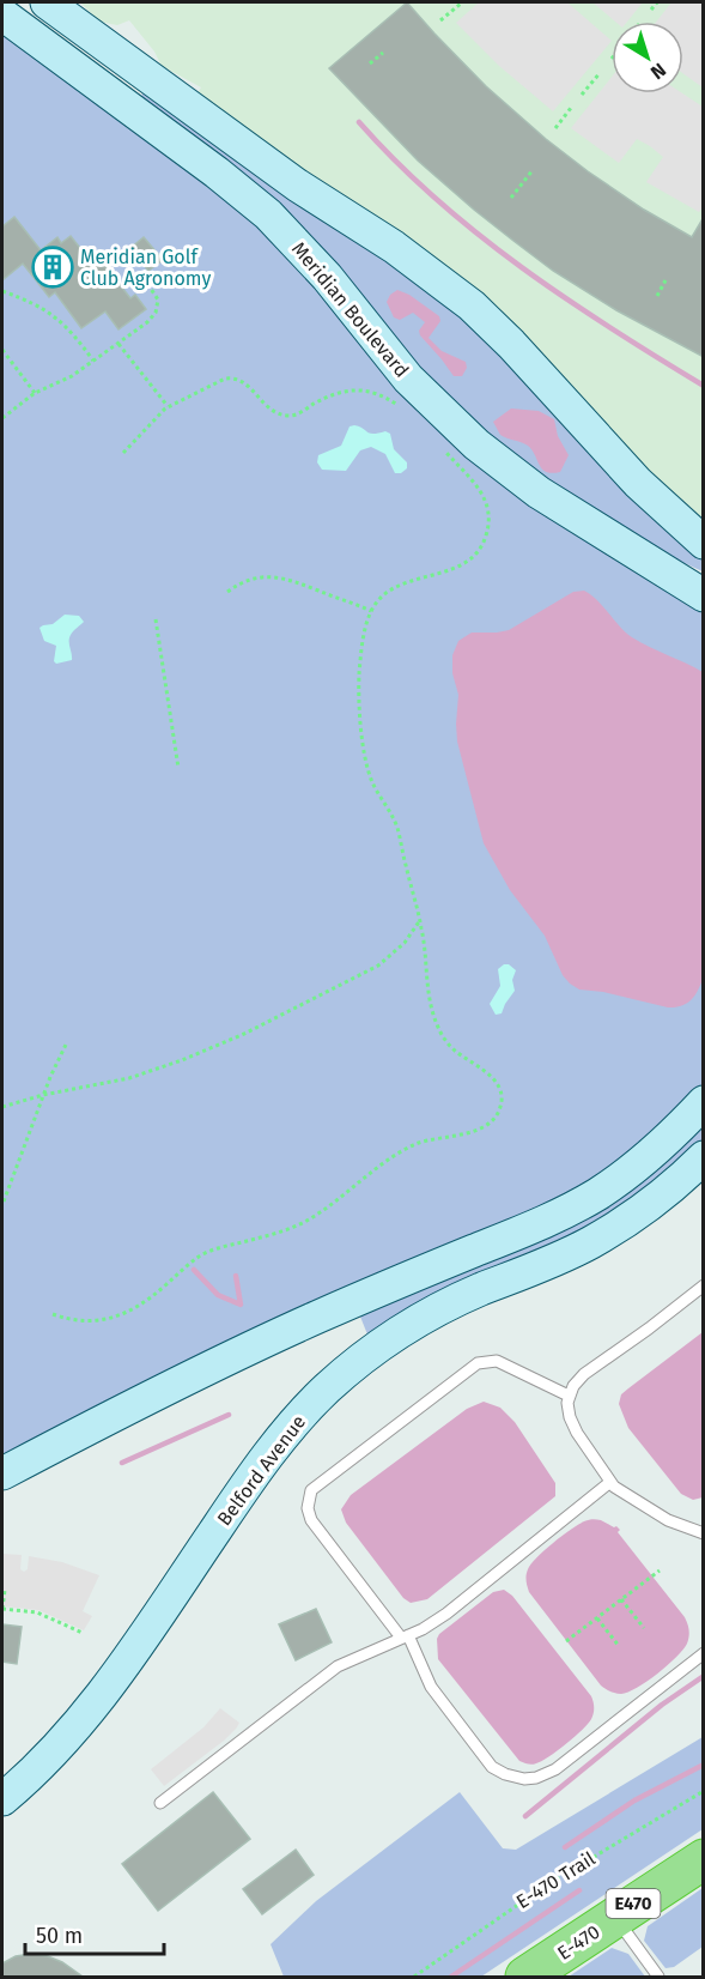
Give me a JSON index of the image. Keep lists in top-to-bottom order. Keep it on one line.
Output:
{"streets":{"highway":["E470","E-470"],"main road":["Meridian Boulevard","Belford Avenue"],"path":["E-470 Trail"]},"places":{"building":["Meridian Golf Club Agronomy"]},"scale_bar":"50 m","north":"bottom right"}
